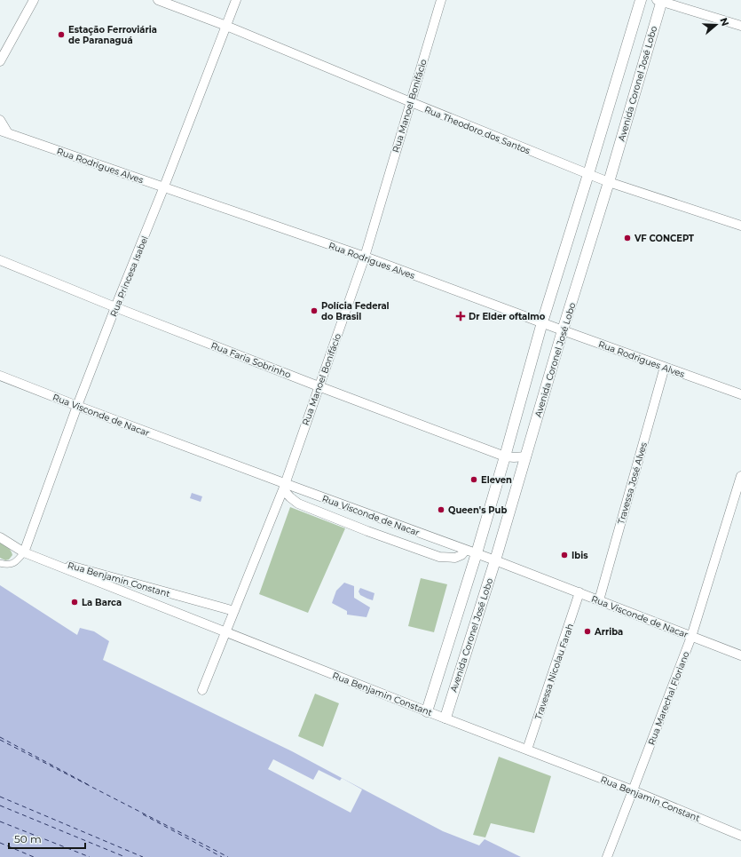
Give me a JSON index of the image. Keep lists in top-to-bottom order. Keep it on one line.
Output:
{"streets":{"street":["Avenida Coronel José Lobo","Rua Manoel Bonifácio","Rua Theodoro dos Santos","Rua Rodrigues Alves","Rua Princesa Isabel","Rua Faria Sobrinho","Rua Visconde de Nacar","Travessa José Alves","Rua Benjamin Constant","Travessa Nicolau Farah","Rua Marechal Floriano"]},"crossings":[["Avenida Coronel José Lobo","Rua Theodoro dos Santos"],["Avenida Coronel José Lobo","Rua Rodrigues Alves"],["Avenida Coronel José Lobo","Rua Faria Sobrinho"],["Avenida Coronel José Lobo","Rua Visconde de Nacar"],["Avenida Coronel José Lobo","Rua Benjamin Constant"],["Rua Manoel Bonifácio","Rua Theodoro dos Santos"],["Rua Manoel Bonifácio","Rua Rodrigues Alves"],["Rua Manoel Bonifácio","Rua Faria Sobrinho"],["Rua Manoel Bonifácio","Rua Visconde de Nacar"],["Rua Manoel Bonifácio","Rua Benjamin Constant"],["Rua Theodoro dos Santos","Rua Princesa Isabel"],["Rua Rodrigues Alves","Rua Princesa Isabel"],["Rua Rodrigues Alves","Travessa José Alves"],["Rua Princesa Isabel","Rua Faria Sobrinho"],["Rua Princesa Isabel","Rua Visconde de Nacar"],["Rua Princesa Isabel","Rua Benjamin Constant"],["Rua Visconde de Nacar","Travessa José Alves"],["Rua Visconde de Nacar","Travessa Nicolau Farah"],["Rua Visconde de Nacar","Rua Marechal Floriano"],["Rua Benjamin Constant","Travessa Nicolau Farah"],["Rua Benjamin Constant","Rua Marechal Floriano"]],"places":{"other":["Estação Ferroviária de Paranaguá","VF CONCEPT","Polícia Federal do Brasil","Eleven","Queen's Pub","Ibis","La Barca","Arriba"],"health":["Dr Elder oftalmo"]},"scale_bar":"50 m","north":"right"}
